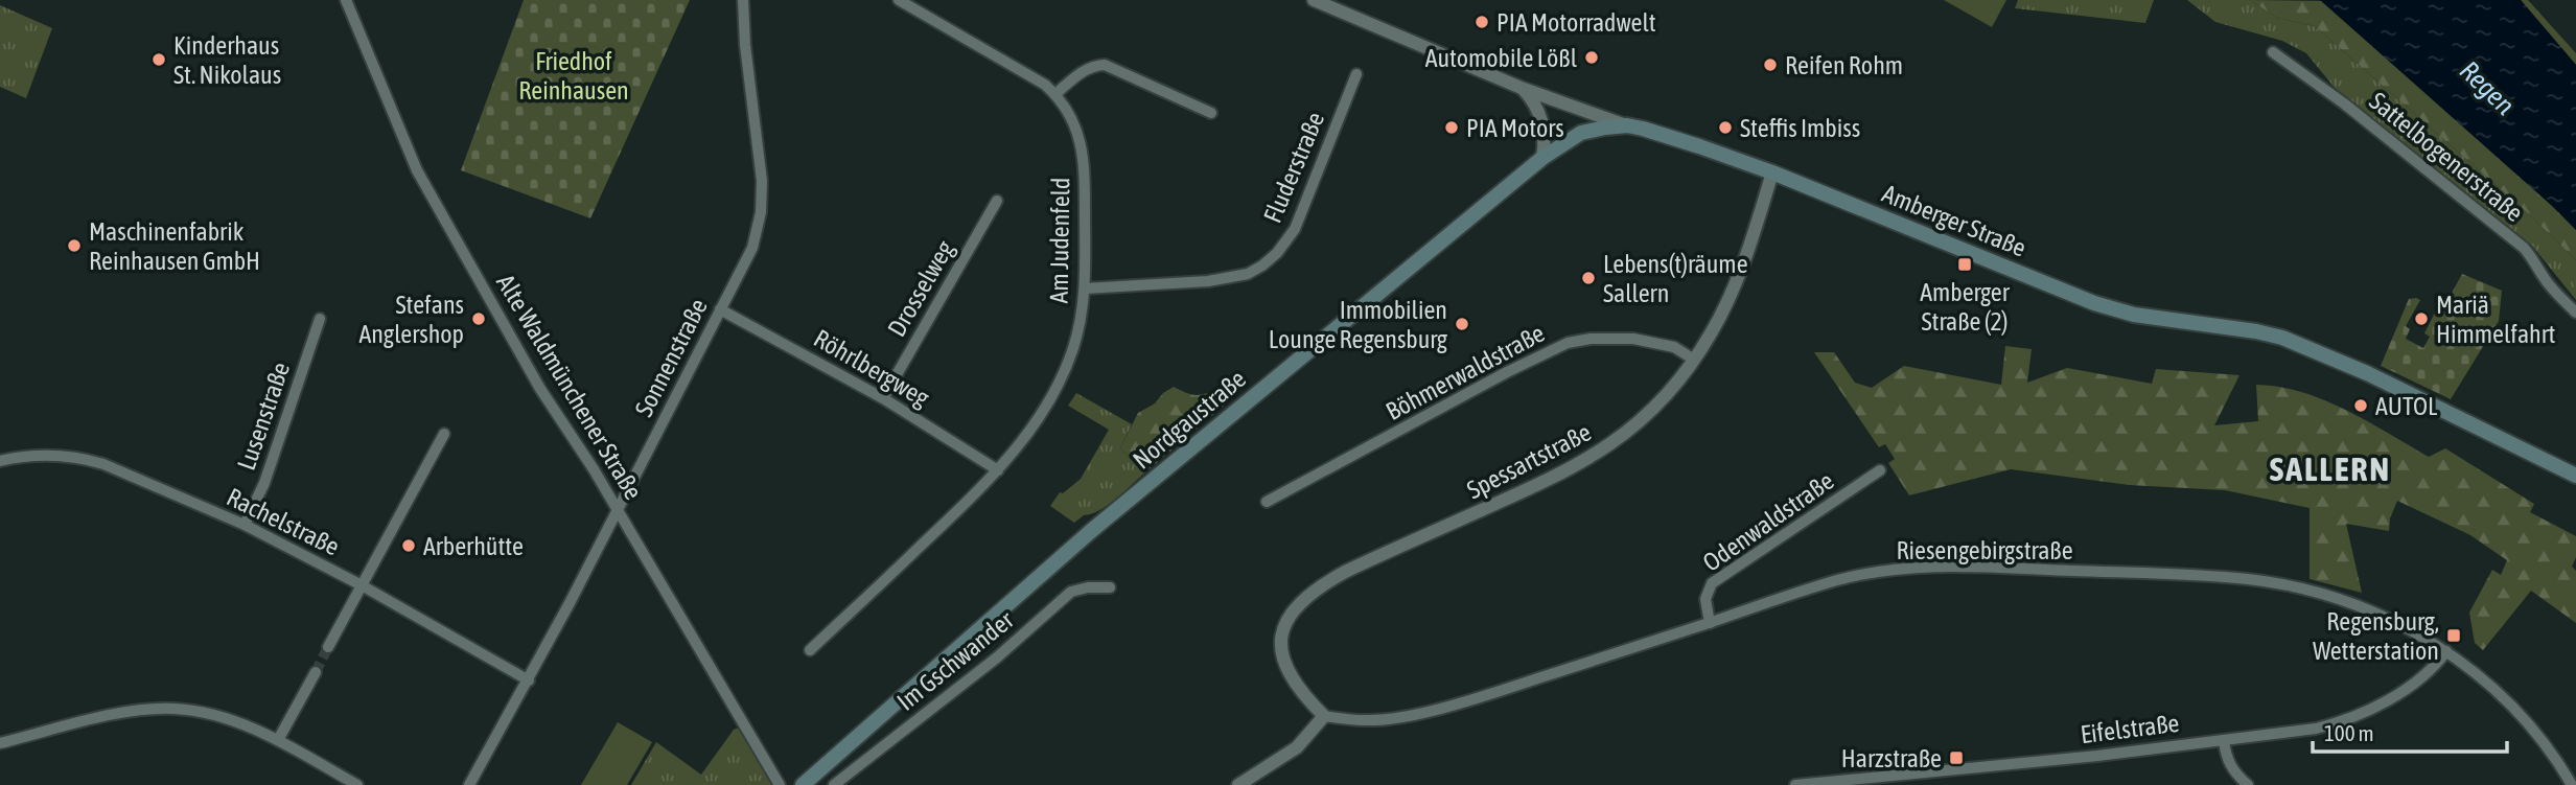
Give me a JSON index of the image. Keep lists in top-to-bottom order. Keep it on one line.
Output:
{"streets":{"main road":["Amberger Straße","Nordgaustraße"],"street":["Sattelbogenerstraße","Fluderstraße","Am Judenfeld","Drosselweg","Sonnenstraße","Röhrlbergweg","Böhmerwaldstraße","Alte Waldmünchener Straße","Lusenstraße","Spessartstraße","Rachelstraße","Odenwaldstraße","Riesengebirgstraße","Im Gschwander","Eifelstraße"]},"crossings":[["Fluderstraße","Am Judenfeld"],["Amberger Straße","Nordgaustraße"],["Amberger Straße","Spessartstraße"],["Am Judenfeld","Röhrlbergweg"],["Drosselweg","Röhrlbergweg"],["Sonnenstraße","Röhrlbergweg"],["Sonnenstraße","Alte Waldmünchener Straße"],["Sonnenstraße","Rachelstraße"],["Böhmerwaldstraße","Spessartstraße"],["Lusenstraße","Rachelstraße"],["Spessartstraße","Riesengebirgstraße"],["Odenwaldstraße","Riesengebirgstraße"],["Riesengebirgstraße","Eifelstraße"]],"districts":["SALLERN"],"water":["Regen"],"parks":["Friedhof Reinhausen"],"places":{"other":["PIA Motorradwelt","Automobile Lößl","Kinderhaus St. Nikolaus","Reifen Rohm","PIA Motors","Steffis Imbiss","Maschinenfabrik Reinhausen GmbH","Lebens(t)räume Sallern","Stefans Anglershop","Mariä Himmelfahrt","Immobilien Lounge Regensburg","AUTOL","Arberhütte"],"transit":["Amberger Straße (2)","Regensburg, Wetterstation","Harzstraße"]},"scale_bar":"100 m"}
